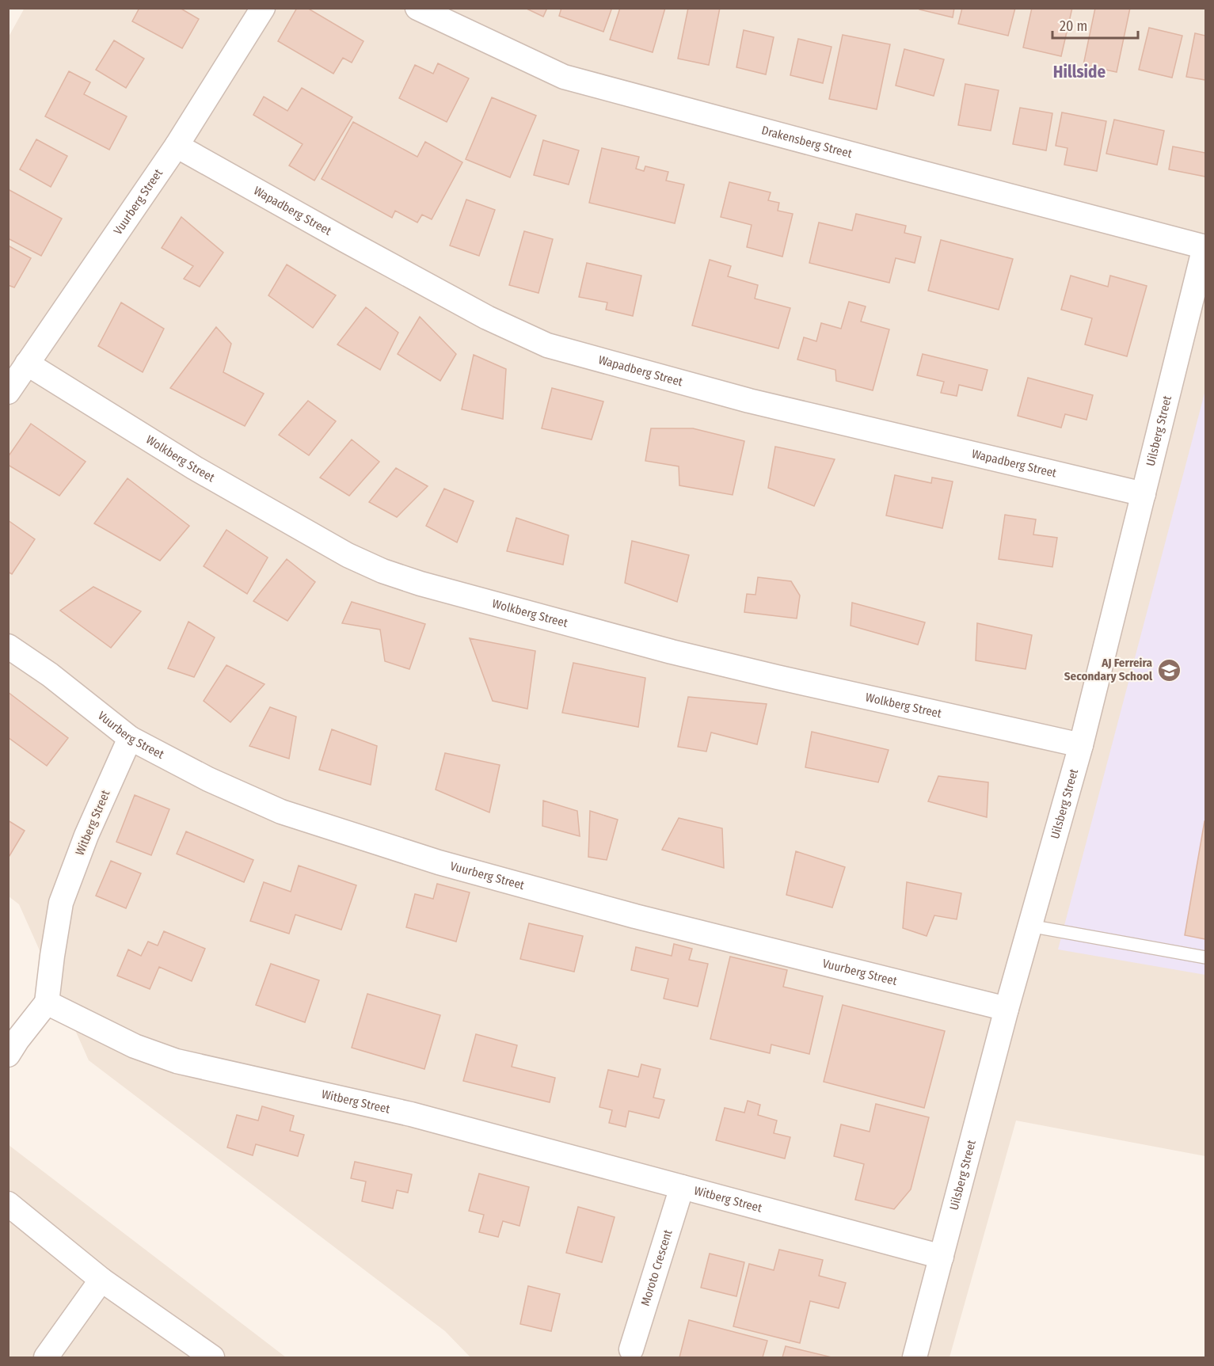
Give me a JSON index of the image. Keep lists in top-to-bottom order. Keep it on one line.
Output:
{"streets":{"street":["Drakensberg Street","Vuurberg Street","Wapadberg Street","Uilsberg Street","Wolkberg Street","Witberg Street","Moroto Crescent"]},"crossings":[["Drakensberg Street","Uilsberg Street"],["Vuurberg Street","Wapadberg Street"],["Vuurberg Street","Uilsberg Street"],["Vuurberg Street","Wolkberg Street"],["Vuurberg Street","Witberg Street"],["Wapadberg Street","Uilsberg Street"],["Uilsberg Street","Wolkberg Street"],["Uilsberg Street","Witberg Street"],["Witberg Street","Moroto Crescent"]],"districts":["Hillside"],"places":{"school or university":["AJ Ferreira Secondary School"]},"scale_bar":"20 m"}
